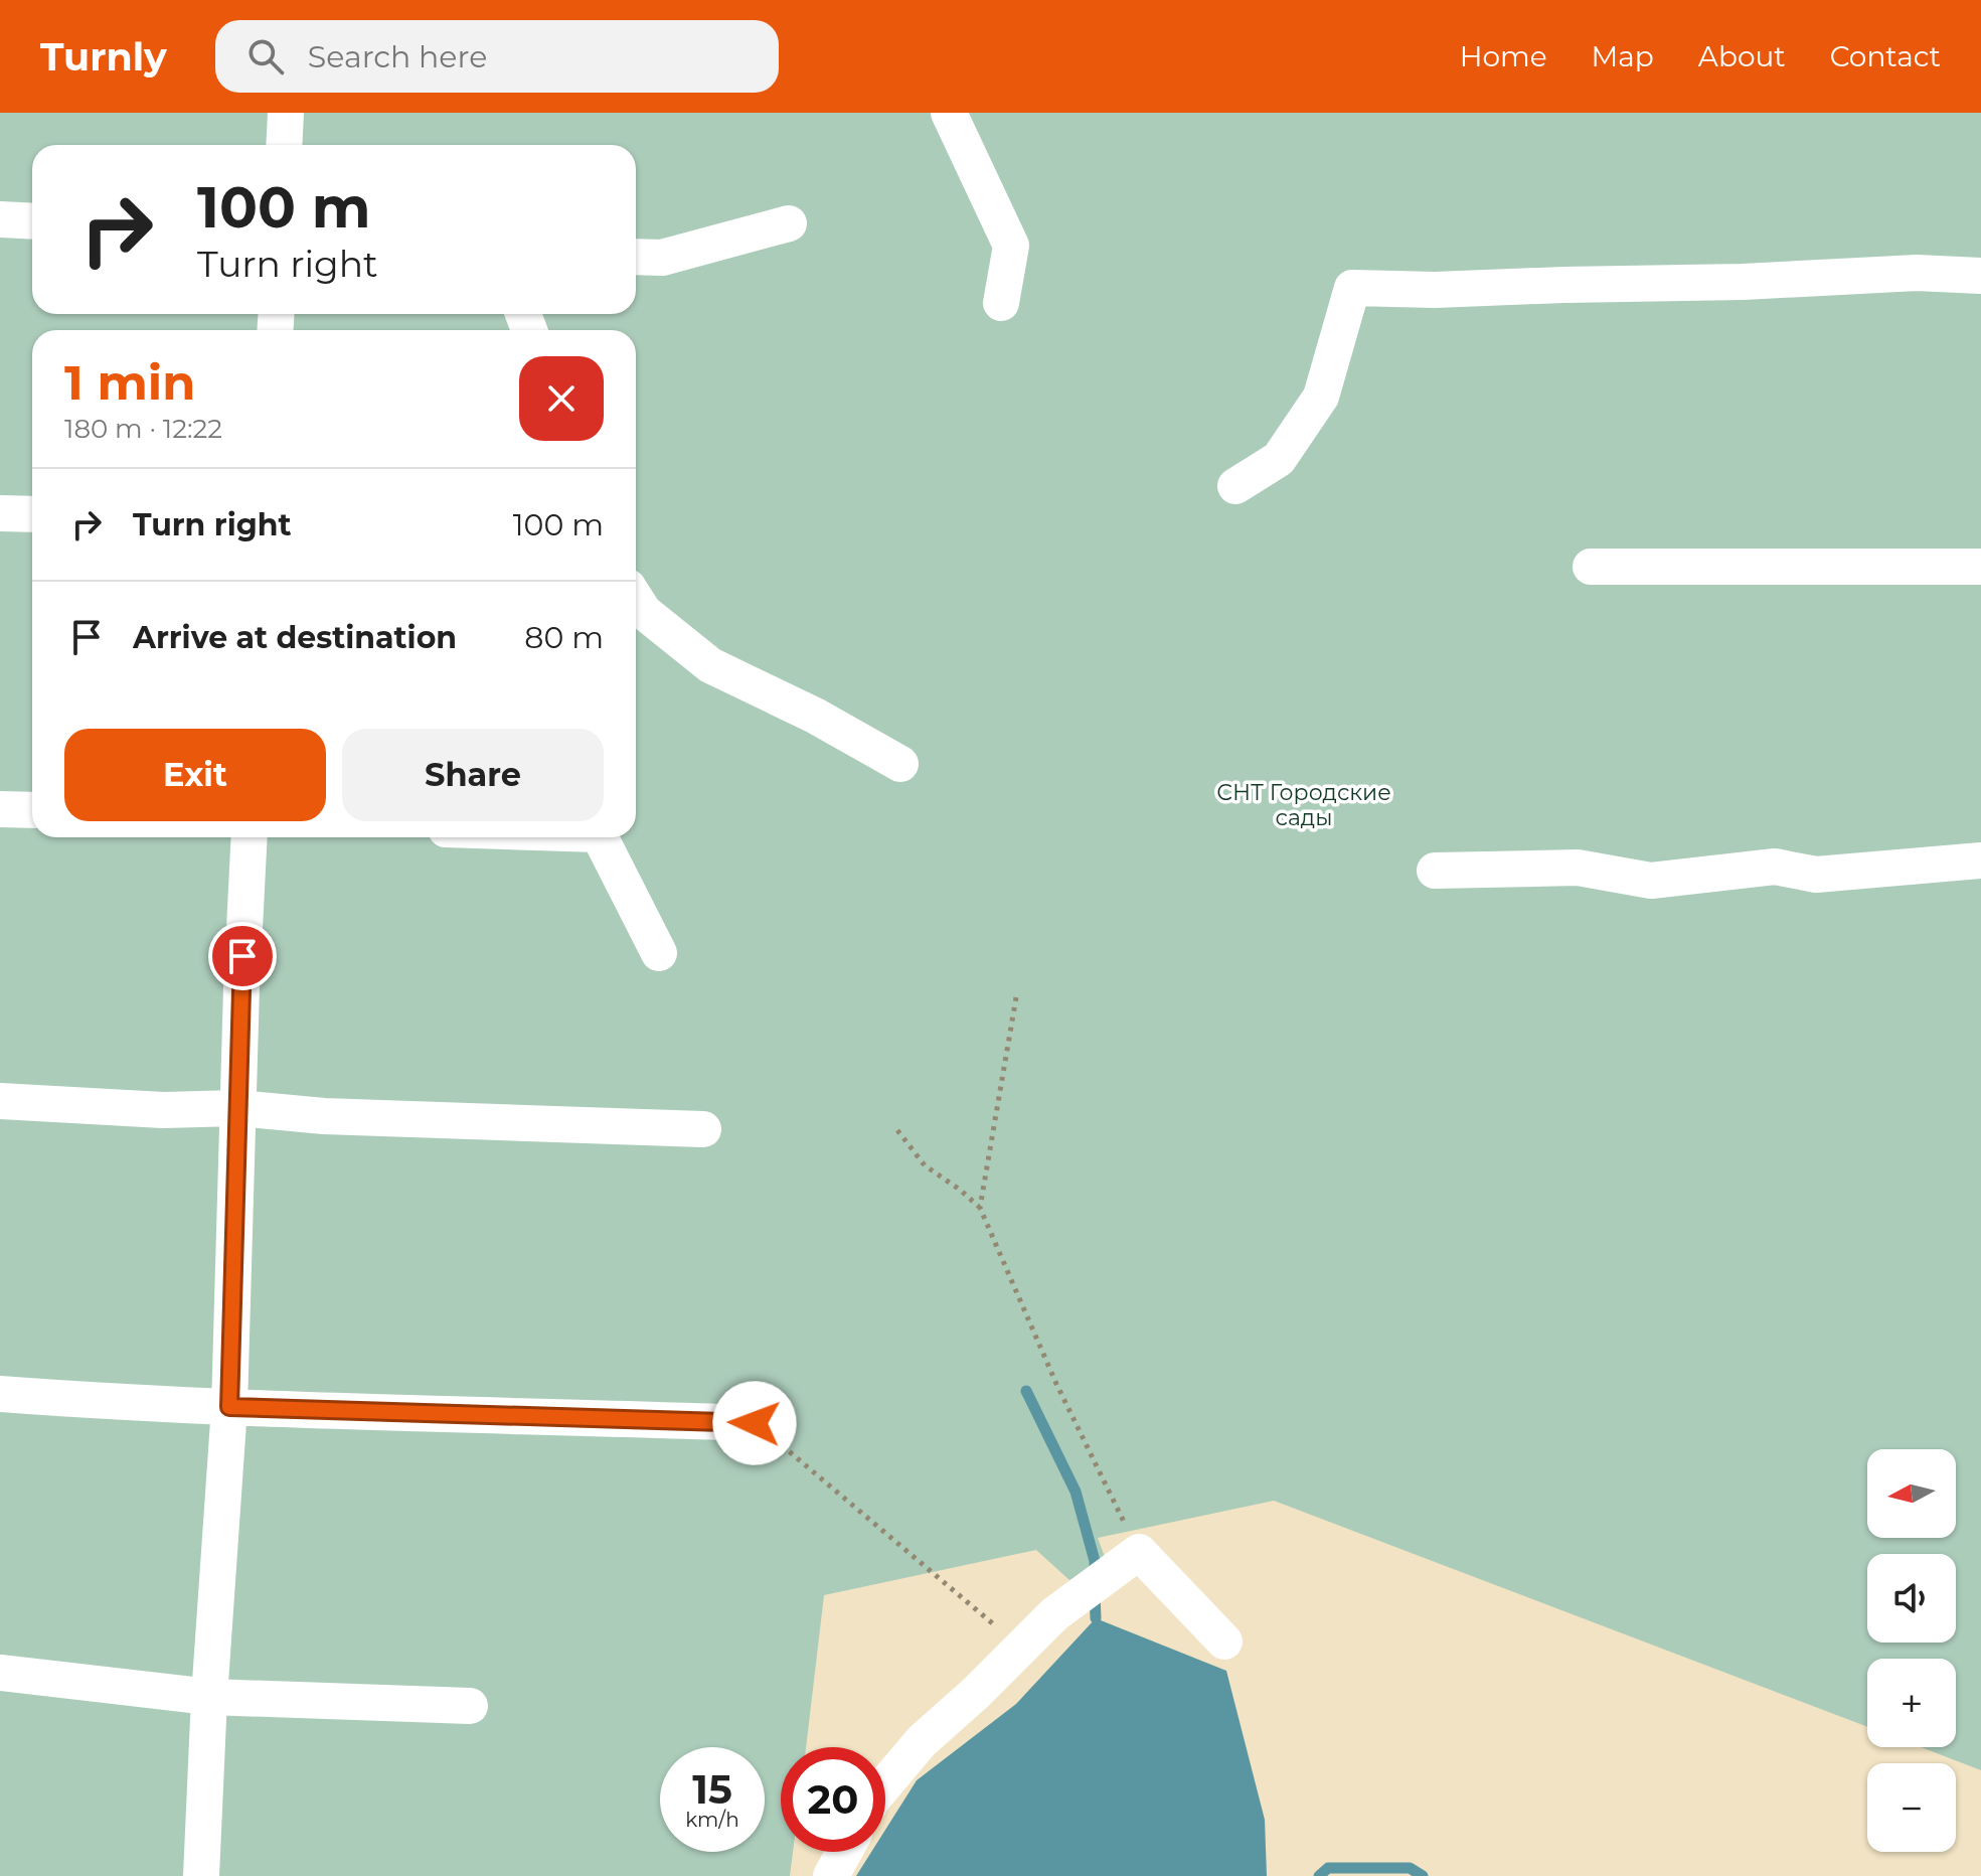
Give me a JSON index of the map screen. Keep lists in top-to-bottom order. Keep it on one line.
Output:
{"parks":["СНТ Городские сады"],"north":"left","page":{"header":"Turnly","search":"Search here","nav":["Home","Map","About","Contact"],"turn":["100 m","Turn right"],"heading":["1 min","180 m · 12:22"],"list":[{"name":"Turn right","value":"100 m"},{"name":"Arrive at destination","value":"80 m"}],"buttons":["Exit","Share"],"map_buttons":["+","−"],"speed":"15 km/h","limit":"20"}}
